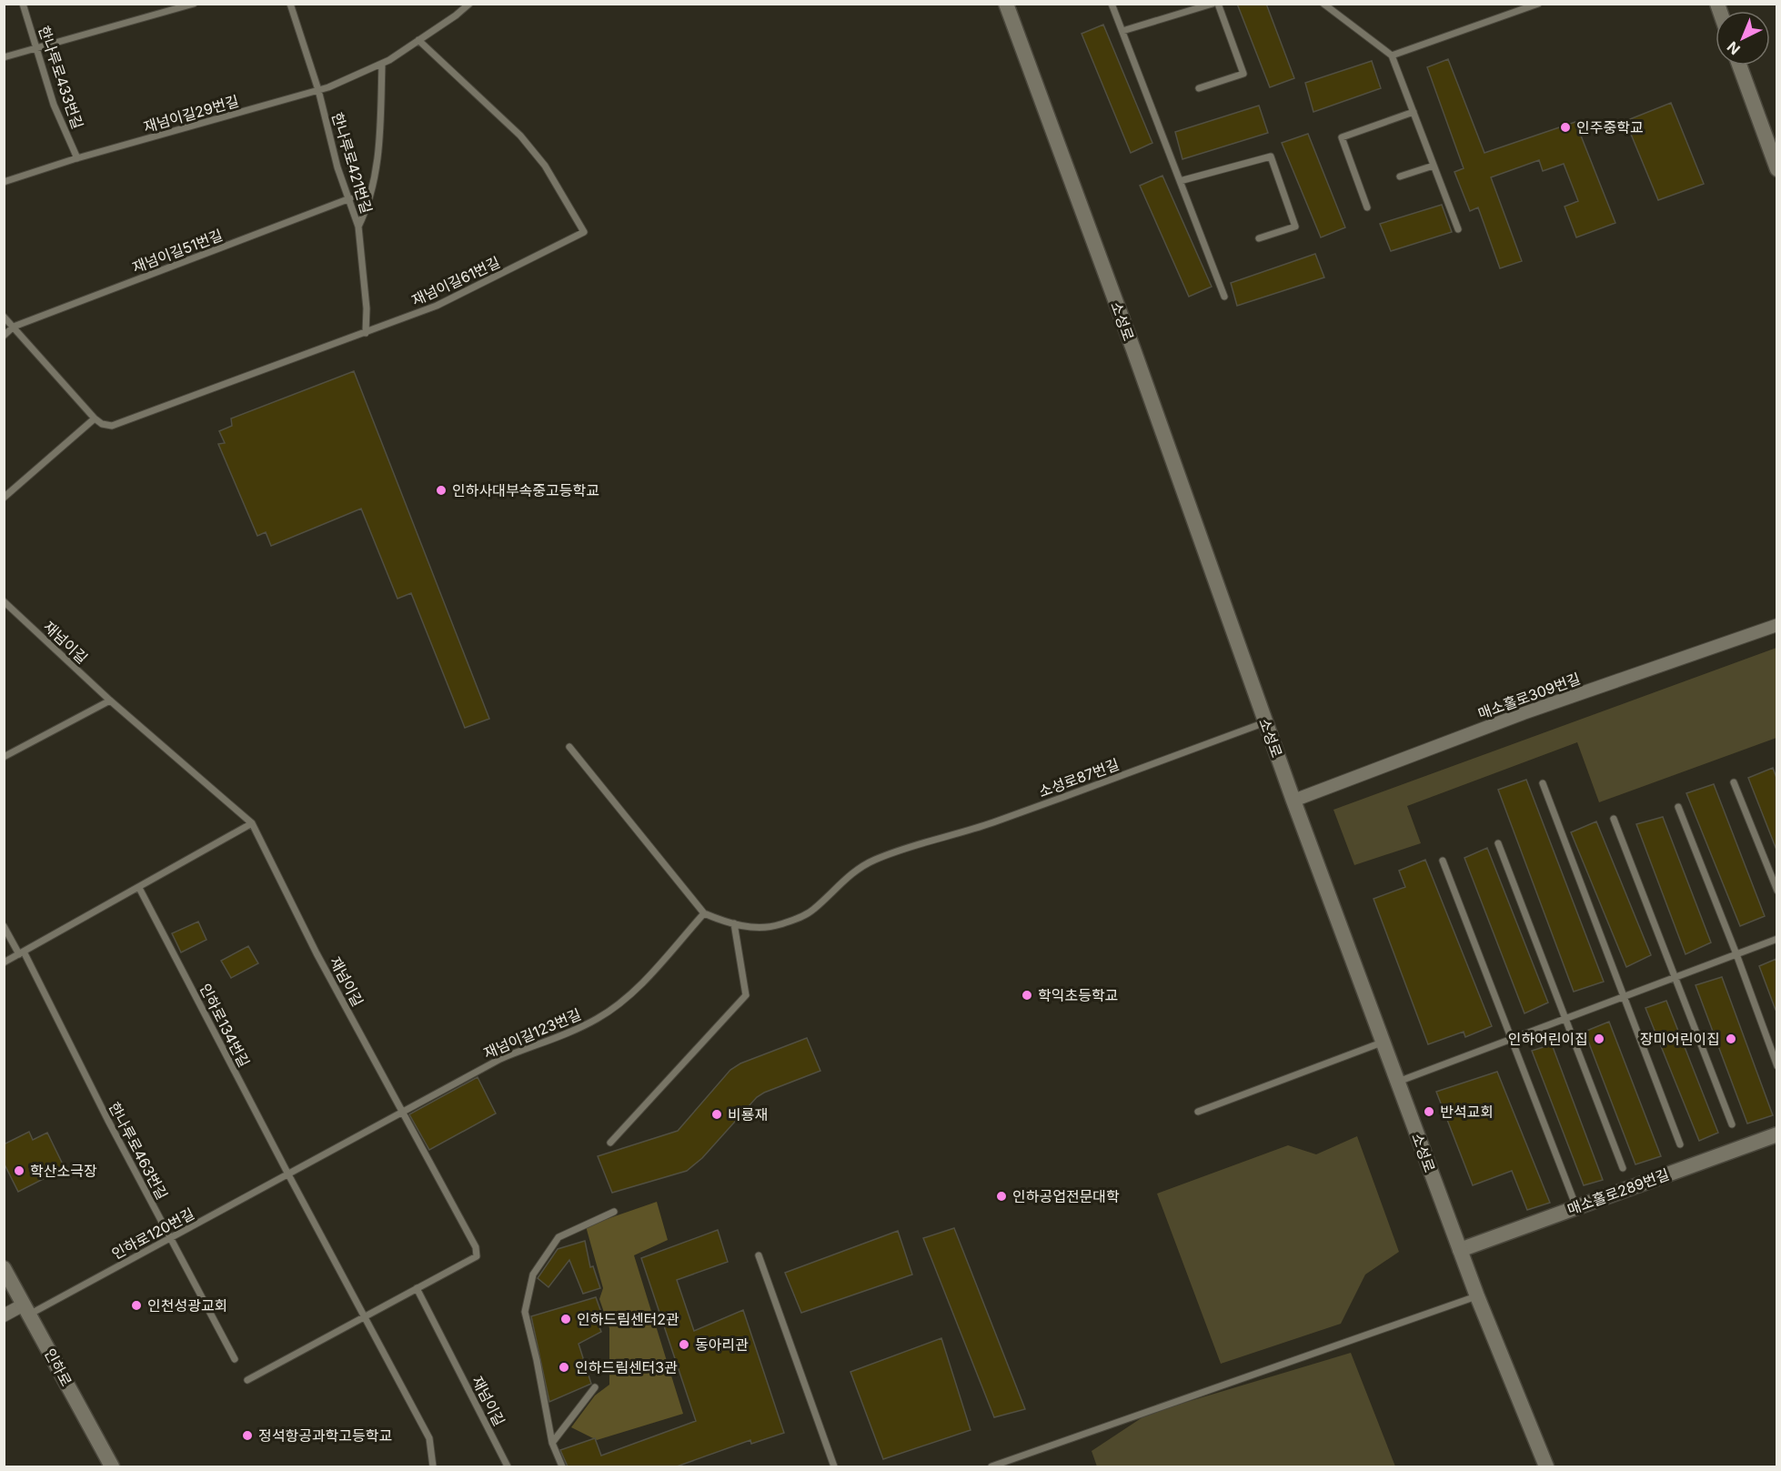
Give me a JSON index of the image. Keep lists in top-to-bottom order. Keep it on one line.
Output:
{"streets":{"main road":["소성로","매소홀로289번길","인하로"],"street":["매소홀로309번길"],"lane":["한나루로433번길","재넘이길29번길","한나루로421번길","재넘이길51번길","재넘이길61번길","재넘이길","소성로87번길","인하로134번길","재넘이길123번길","한나루로463번길","인하로120번길"]},"crossings":[["한나루로433번길","재넘이길29번길"],["재넘이길29번길","한나루로421번길"],["재넘이길29번길","재넘이길61번길"],["한나루로421번길","재넘이길51번길"],["한나루로421번길","재넘이길61번길"],["소성로","매소홀로309번길"],["소성로","소성로87번길"],["소성로","매소홀로289번길"],["재넘이길","재넘이길123번길"],["재넘이길","인하로120번길"],["인하로134번길","인하로120번길"],["재넘이길123번길","인하로120번길"],["한나루로463번길","인하로120번길"],["인하로120번길","인하로"]],"places":["인주중학교","인하사대부속중고등학교","학익초등학교","인하어린이집","장미어린이집","반석교회","비룡재","학산소극장","인하공업전문대학","인천성광교회","인하드림센터2관","동아리관","인하드림센터3관","정석항공과학고등학교"],"north":"bottom left"}
